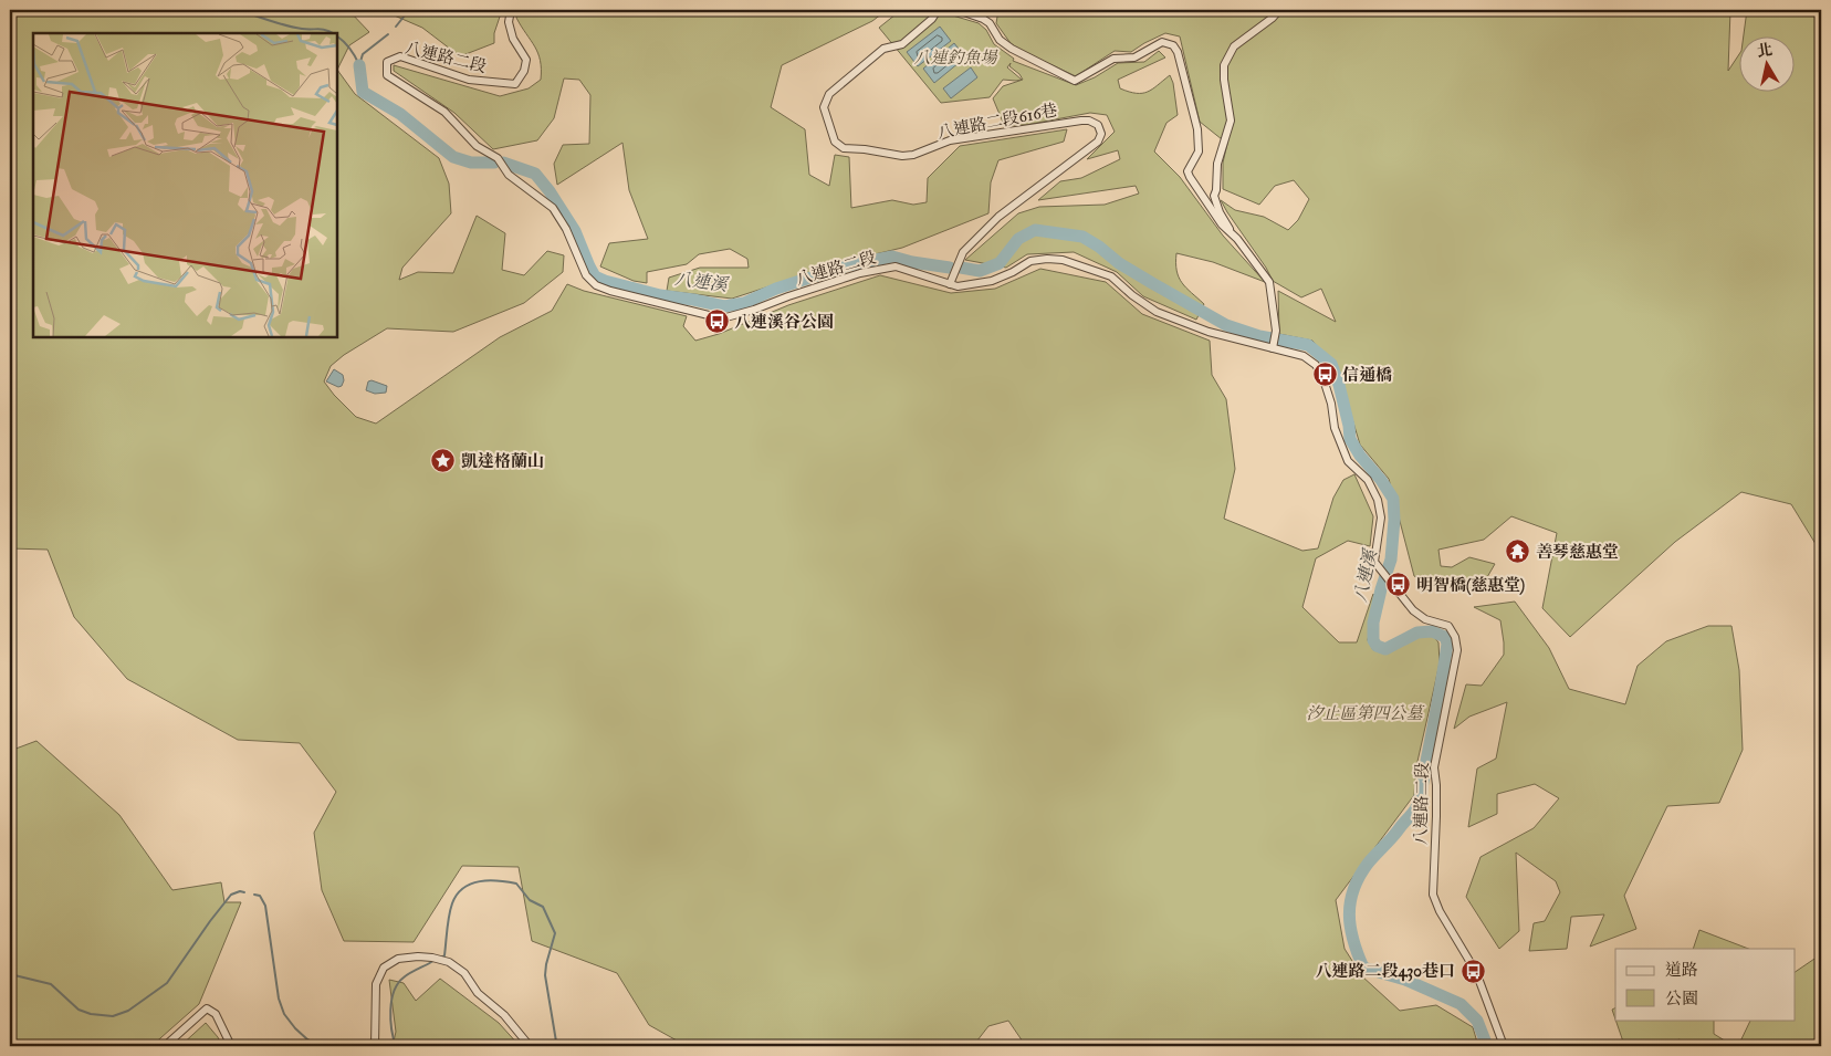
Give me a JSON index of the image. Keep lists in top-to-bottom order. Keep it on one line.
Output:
{"streets":{"street":["八連路二段","八連路二段616巷"]},"crossings":[["八連路二段","八連路二段616巷"]],"water":["八連溪"],"parks":["八連釣魚場","汐止區第四公墓"],"places":{"bus stop":["八連溪谷公園","信通橋","明智橋(慈惠堂)","八連路二段430巷口"],"place":["凱達格蘭山"],"temple":["善琴慈惠堂"]},"legend":["道路","公園"],"north":"top"}
